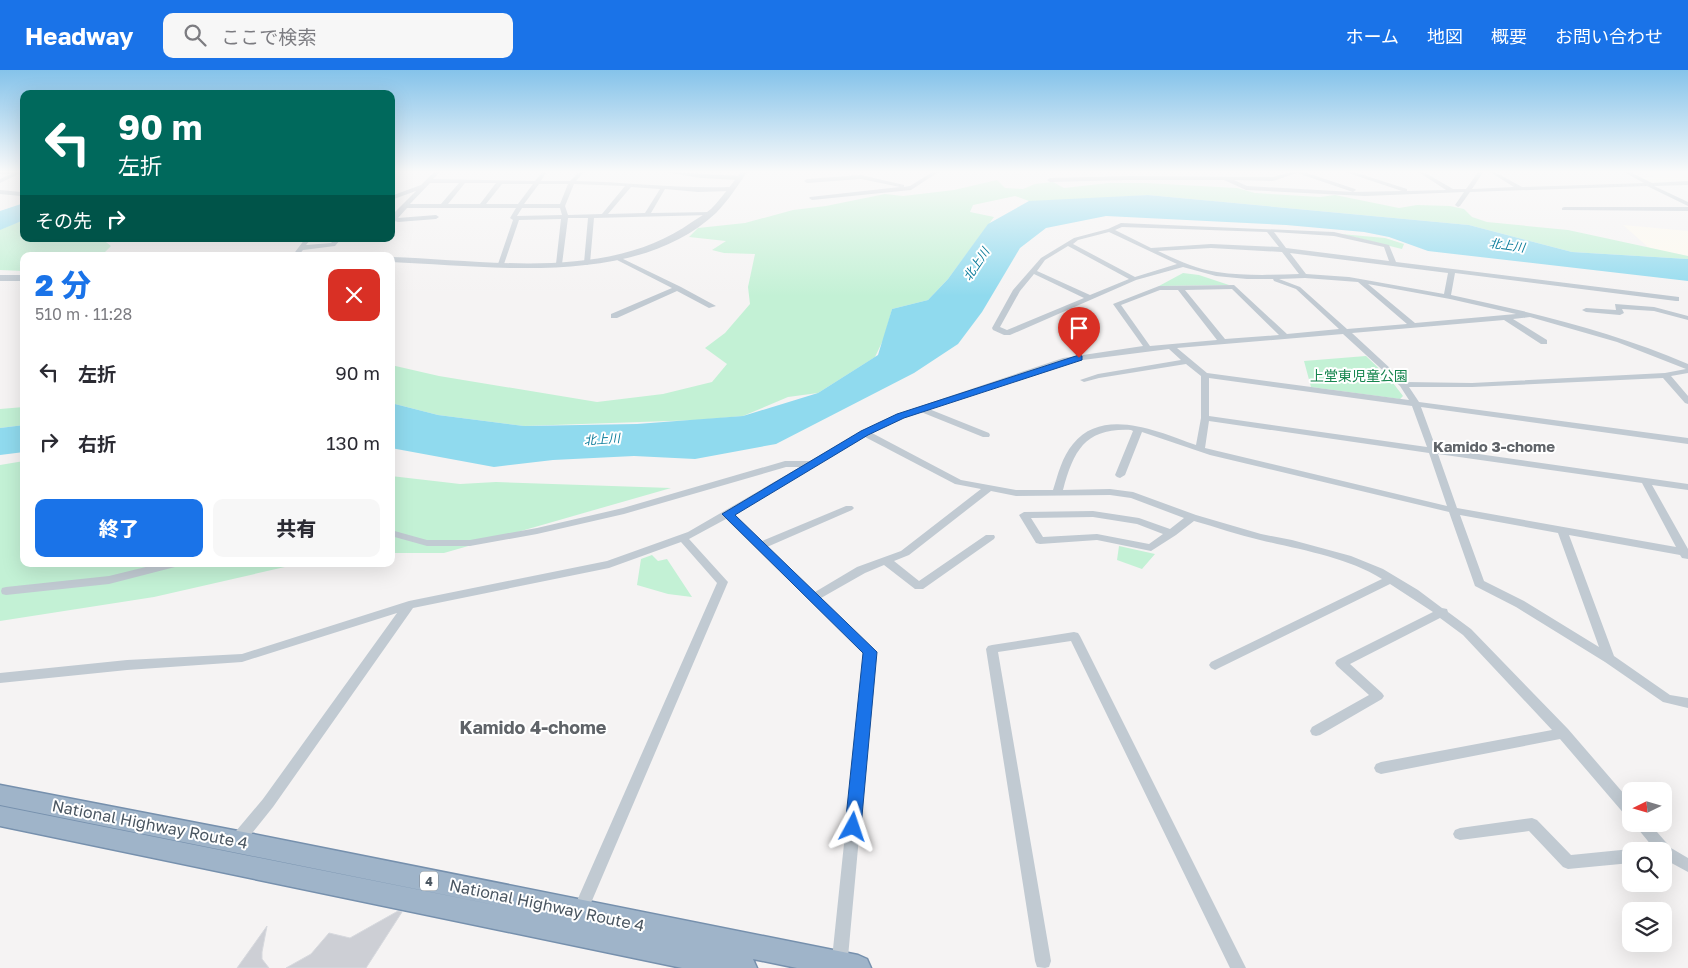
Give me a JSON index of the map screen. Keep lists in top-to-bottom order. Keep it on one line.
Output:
{"streets":{"highway":["National Highway Route 4","4"]},"districts":["Kamido 3-chome","Kamido 4-chome"],"water":["北上川"],"parks":["上堂東児童公園"],"north":"left","page":{"header":"Headway","search":"ここで検索","nav":["ホーム","地図","概要","お問い合わせ"],"turn":["90 m","左折"],"then":"その先","heading":["2 分","510 m · 11:28"],"list":[{"name":"左折","value":"90 m"},{"name":"右折","value":"130 m"}],"buttons":["終了","共有"]}}
